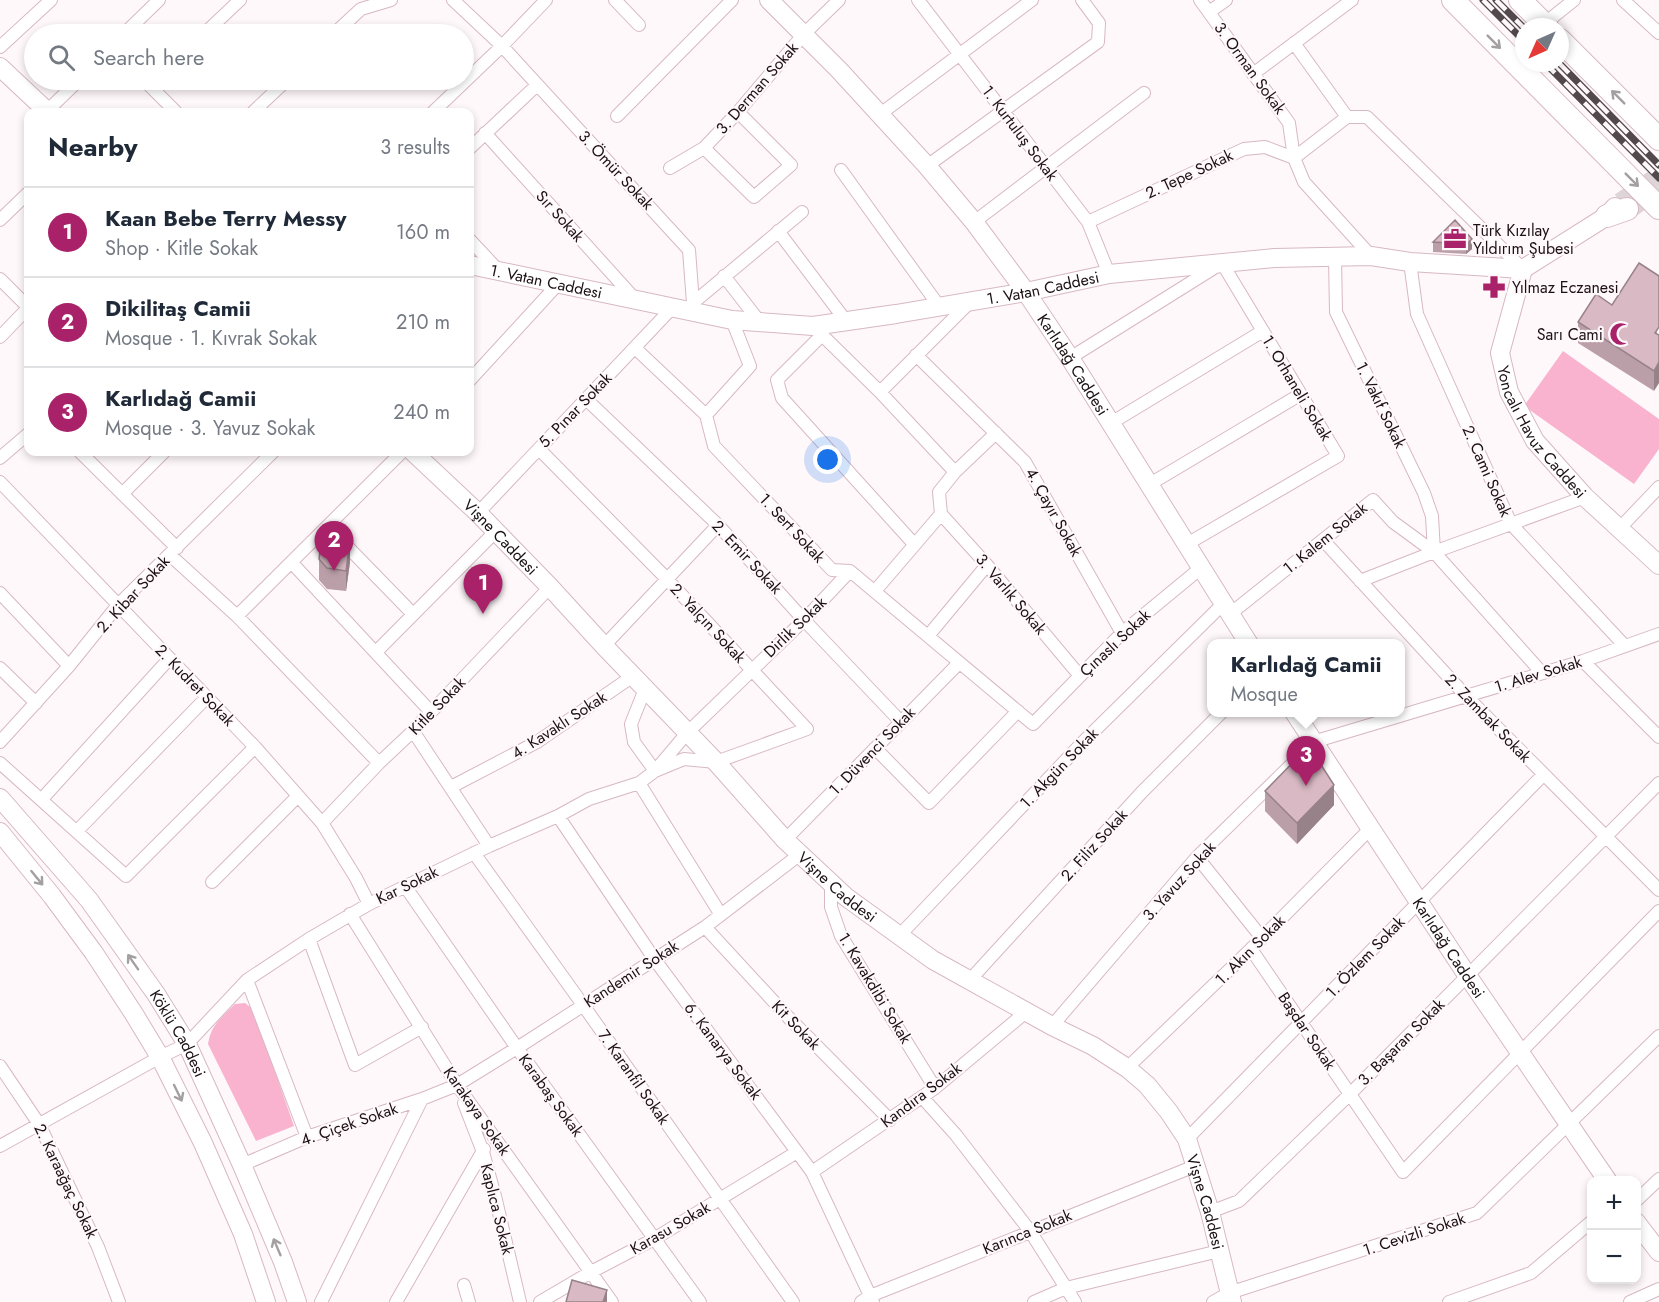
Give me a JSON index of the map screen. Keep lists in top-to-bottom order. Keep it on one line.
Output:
{"streets":{"main road":["1. Vatan Caddesi","Karlıdağ Caddesi","Yoncalı Havuz Caddesi","Vişne Caddesi","Köklü Caddesi"],"street":["3. Orman Sokak","3. Derman Sokak","1. Kurtuluş Sokak","3. Ömür Sokak","2. Tepe Sokak","Sır Sokak","1. Orhaneli Sokak","1. Vakıf Sokak","5. Pınar Sokak","2. Cami Sokak","4. Çayır Sokak","1. Sert Sokak","1. Kalem Sokak","2. Emir Sokak","2. Kibar Sokak","3. Varlık Sokak","2. Yalçın Sokak","Dirlik Sokak","Çınaslı Sokak","1. Alev Sokak","2. Kudret Sokak","Kitle Sokak","2. Zambak Sokak","4. Kavaklı Sokak","1. Düvenci Sokak","1. Akgün Sokak","2. Filiz Sokak","3. Yavuz Sokak","Kar Sokak","1. Akın Sokak","1. Özlem Sokak","Kandemir Sokak","1. Kavakdibi Sokak","Kit Sokak","Başdar Sokak","3. Başaran Sokak","6. Kanarya Sokak","7. Karanfil Sokak","Karabaş Sokak","Kandıra Sokak","Karakaya Sokak","4. Çiçek Sokak","2. Karaağaç Sokak","Kaplıca Sokak","Karasu Sokak","Karınca Sokak","1. Cevizli Sokak"]},"crossings":[["3. Orman Sokak","2. Tepe Sokak"],["3. Orman Sokak","1. Vatan Caddesi"],["3. Derman Sokak","Karlıdağ Caddesi"],["1. Kurtuluş Sokak","2. Tepe Sokak"],["1. Kurtuluş Sokak","1. Vatan Caddesi"],["3. Ömür Sokak","1. Vatan Caddesi"],["3. Ömür Sokak","5. Pınar Sokak"],["Sır Sokak","1. Vatan Caddesi"],["1. Vatan Caddesi","Karlıdağ Caddesi"],["1. Vatan Caddesi","1. Orhaneli Sokak"],["1. Vatan Caddesi","1. Vakıf Sokak"],["1. Vatan Caddesi","5. Pınar Sokak"],["1. Vatan Caddesi","Yoncalı Havuz Caddesi"],["1. Vatan Caddesi","2. Cami Sokak"],["Karlıdağ Caddesi","1. Orhaneli Sokak"],["Karlıdağ Caddesi","1. Kalem Sokak"],["Karlıdağ Caddesi","Çınaslı Sokak"],["Karlıdağ Caddesi","1. Alev Sokak"],["Karlıdağ Caddesi","1. Akgün Sokak"],["Karlıdağ Caddesi","3. Yavuz Sokak"],["Karlıdağ Caddesi","1. Akın Sokak"],["Karlıdağ Caddesi","1. Özlem Sokak"],["Karlıdağ Caddesi","Başdar Sokak"],["Karlıdağ Caddesi","3. Başaran Sokak"],["Karlıdağ Caddesi","1. Cevizli Sokak"],["1. Vakıf Sokak","1. Kalem Sokak"],["5. Pınar Sokak","Vişne Caddesi"],["5. Pınar Sokak","2. Emir Sokak"],["5. Pınar Sokak","2. Yalçın Sokak"],["2. Cami Sokak","1. Alev Sokak"],["4. Çayır Sokak","Çınaslı Sokak"],["1. Sert Sokak","Dirlik Sokak"],["1. Sert Sokak","Çınaslı Sokak"],["1. Sert Sokak","1. Düvenci Sokak"],["Vişne Caddesi","2. Yalçın Sokak"],["Vişne Caddesi","Dirlik Sokak"],["Vişne Caddesi","Kitle Sokak"],["Vişne Caddesi","4. Kavaklı Sokak"],["Vişne Caddesi","1. Düvenci Sokak"],["Vişne Caddesi","1. Akgün Sokak"],["Vişne Caddesi","2. Filiz Sokak"],["Vişne Caddesi","3. Yavuz Sokak"],["Vişne Caddesi","Kar Sokak"],["Vişne Caddesi","1. Akın Sokak"],["Vişne Caddesi","1. Özlem Sokak"],["Vişne Caddesi","Kandemir Sokak"],["Vişne Caddesi","1. Kavakdibi Sokak"],["Vişne Caddesi","3. Başaran Sokak"],["Vişne Caddesi","Kandıra Sokak"],["Vişne Caddesi","Karınca Sokak"],["Vişne Caddesi","1. Cevizli Sokak"],["1. Kalem Sokak","2. Zambak Sokak"],["1. Kalem Sokak","1. Akgün Sokak"],["2. Emir Sokak","Dirlik Sokak"],["2. Emir Sokak","1. Düvenci Sokak"],["2. Kibar Sokak","2. Kudret Sokak"],["3. Varlık Sokak","Çınaslı Sokak"],["2. Yalçın Sokak","Dirlik Sokak"],["2. Yalçın Sokak","Kar Sokak"],["Dirlik Sokak","Kar Sokak"],["1. Alev Sokak","2. Zambak Sokak"],["1. Alev Sokak","3. Yavuz Sokak"],["2. Kudret Sokak","Kitle Sokak"],["2. Kudret Sokak","Kar Sokak"],["2. Zambak Sokak","1. Özlem Sokak"],["2. Zambak Sokak","3. Başaran Sokak"],["Kar Sokak","Köklü Caddesi"],["Kar Sokak","6. Kanarya Sokak"],["Kar Sokak","7. Karanfil Sokak"],["Kar Sokak","Karabaş Sokak"],["Kar Sokak","Karakaya Sokak"],["1. Akın Sokak","Başdar Sokak"],["1. Özlem Sokak","Başdar Sokak"],["Kandemir Sokak","Kit Sokak"],["Kandemir Sokak","6. Kanarya Sokak"],["Kandemir Sokak","7. Karanfil Sokak"],["Kandemir Sokak","Karabaş Sokak"],["Kandemir Sokak","Karakaya Sokak"],["Kandemir Sokak","4. Çiçek Sokak"],["Kandemir Sokak","Kaplıca Sokak"],["1. Kavakdibi Sokak","Kandıra Sokak"],["Kit Sokak","Kandıra Sokak"],["Başdar Sokak","3. Başaran Sokak"],["Köklü Caddesi","4. Çiçek Sokak"],["6. Kanarya Sokak","Kandıra Sokak"],["6. Kanarya Sokak","Karasu Sokak"],["6. Kanarya Sokak","Karınca Sokak"],["7. Karanfil Sokak","Karasu Sokak"],["Karabaş Sokak","Karasu Sokak"],["Karakaya Sokak","4. Çiçek Sokak"],["Karakaya Sokak","Kaplıca Sokak"],["Karakaya Sokak","Karasu Sokak"],["4. Çiçek Sokak","Kaplıca Sokak"]],"places":{"office":["Türk Kızılay Yıldırım Şubesi"],"pharmacy":["Yılmaz Eczanesi"],"mosque":["Sarı Cami"]},"north":"bottom left","page":{"search":"Search here","heading":["Nearby","3 results"],"list":[{"mark":"1","name":"Kaan Bebe Terry Messy","note":"Shop · Kitle Sokak","value":"160 m"},{"mark":"2","name":"Dikilitaş Camii","note":"Mosque · 1. Kıvrak Sokak","value":"210 m"},{"mark":"3","name":"Karlıdağ Camii","note":"Mosque · 3. Yavuz Sokak","value":"240 m"}],"pins":["2","1","3"],"popup":["Karlıdağ Camii","Mosque"],"map_buttons":["+","−"]}}
